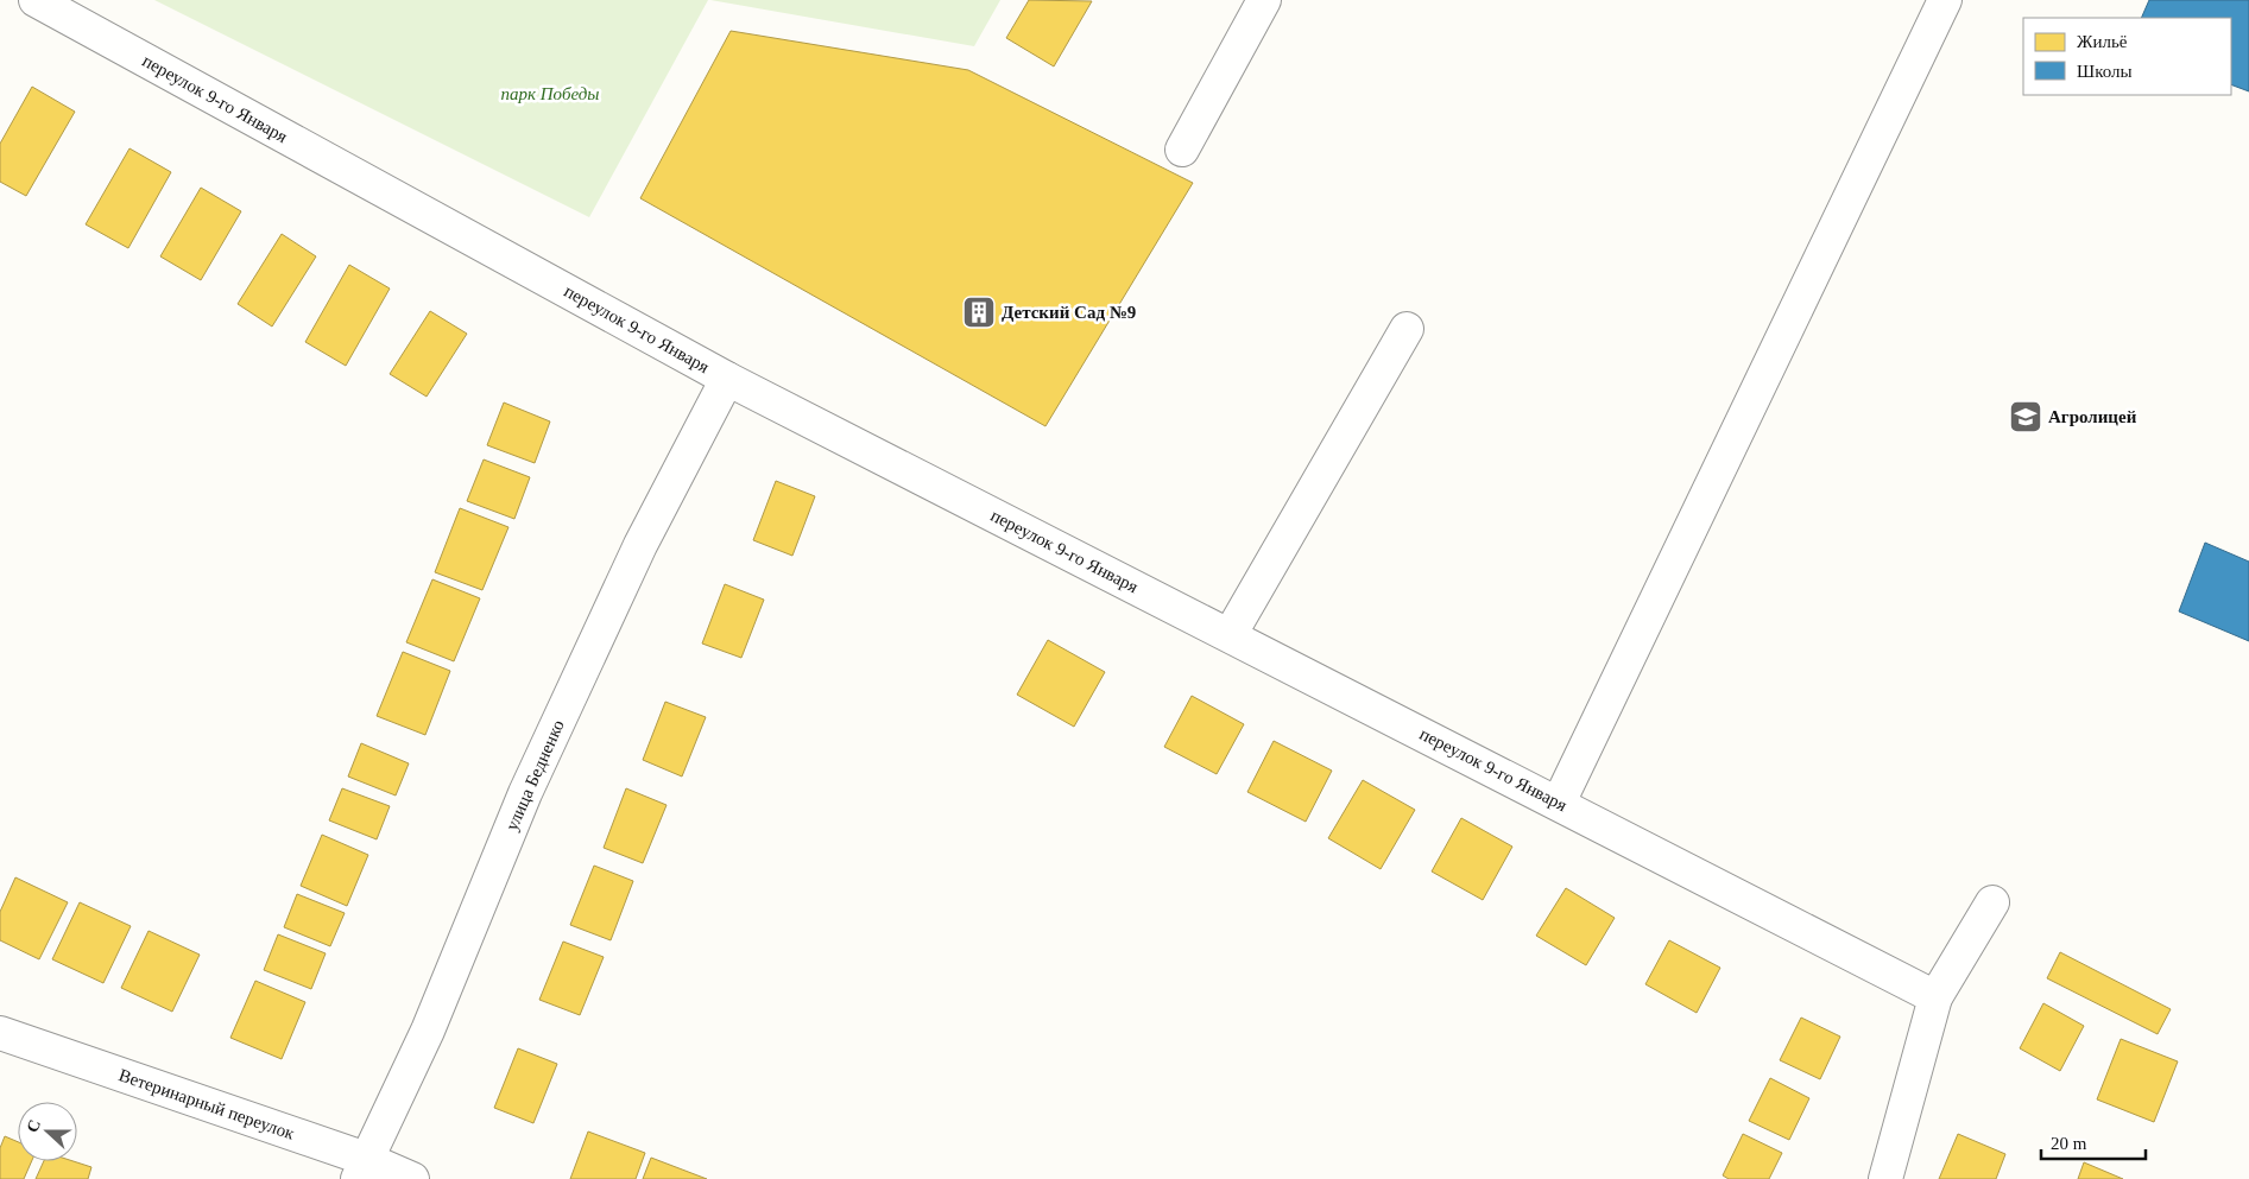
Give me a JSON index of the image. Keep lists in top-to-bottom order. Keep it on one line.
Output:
{"streets":{"street":["переулок 9-го Января","улица Бедненко","Ветеринарный переулок"]},"crossings":[["переулок 9-го Января","улица Бедненко"],["улица Бедненко","Ветеринарный переулок"]],"parks":["парк Победы"],"places":{"building":["Детский Сад №9"],"school or university":["Агролицей"]},"legend":["Жильё","Школы"],"scale_bar":"20 m","north":"left"}
